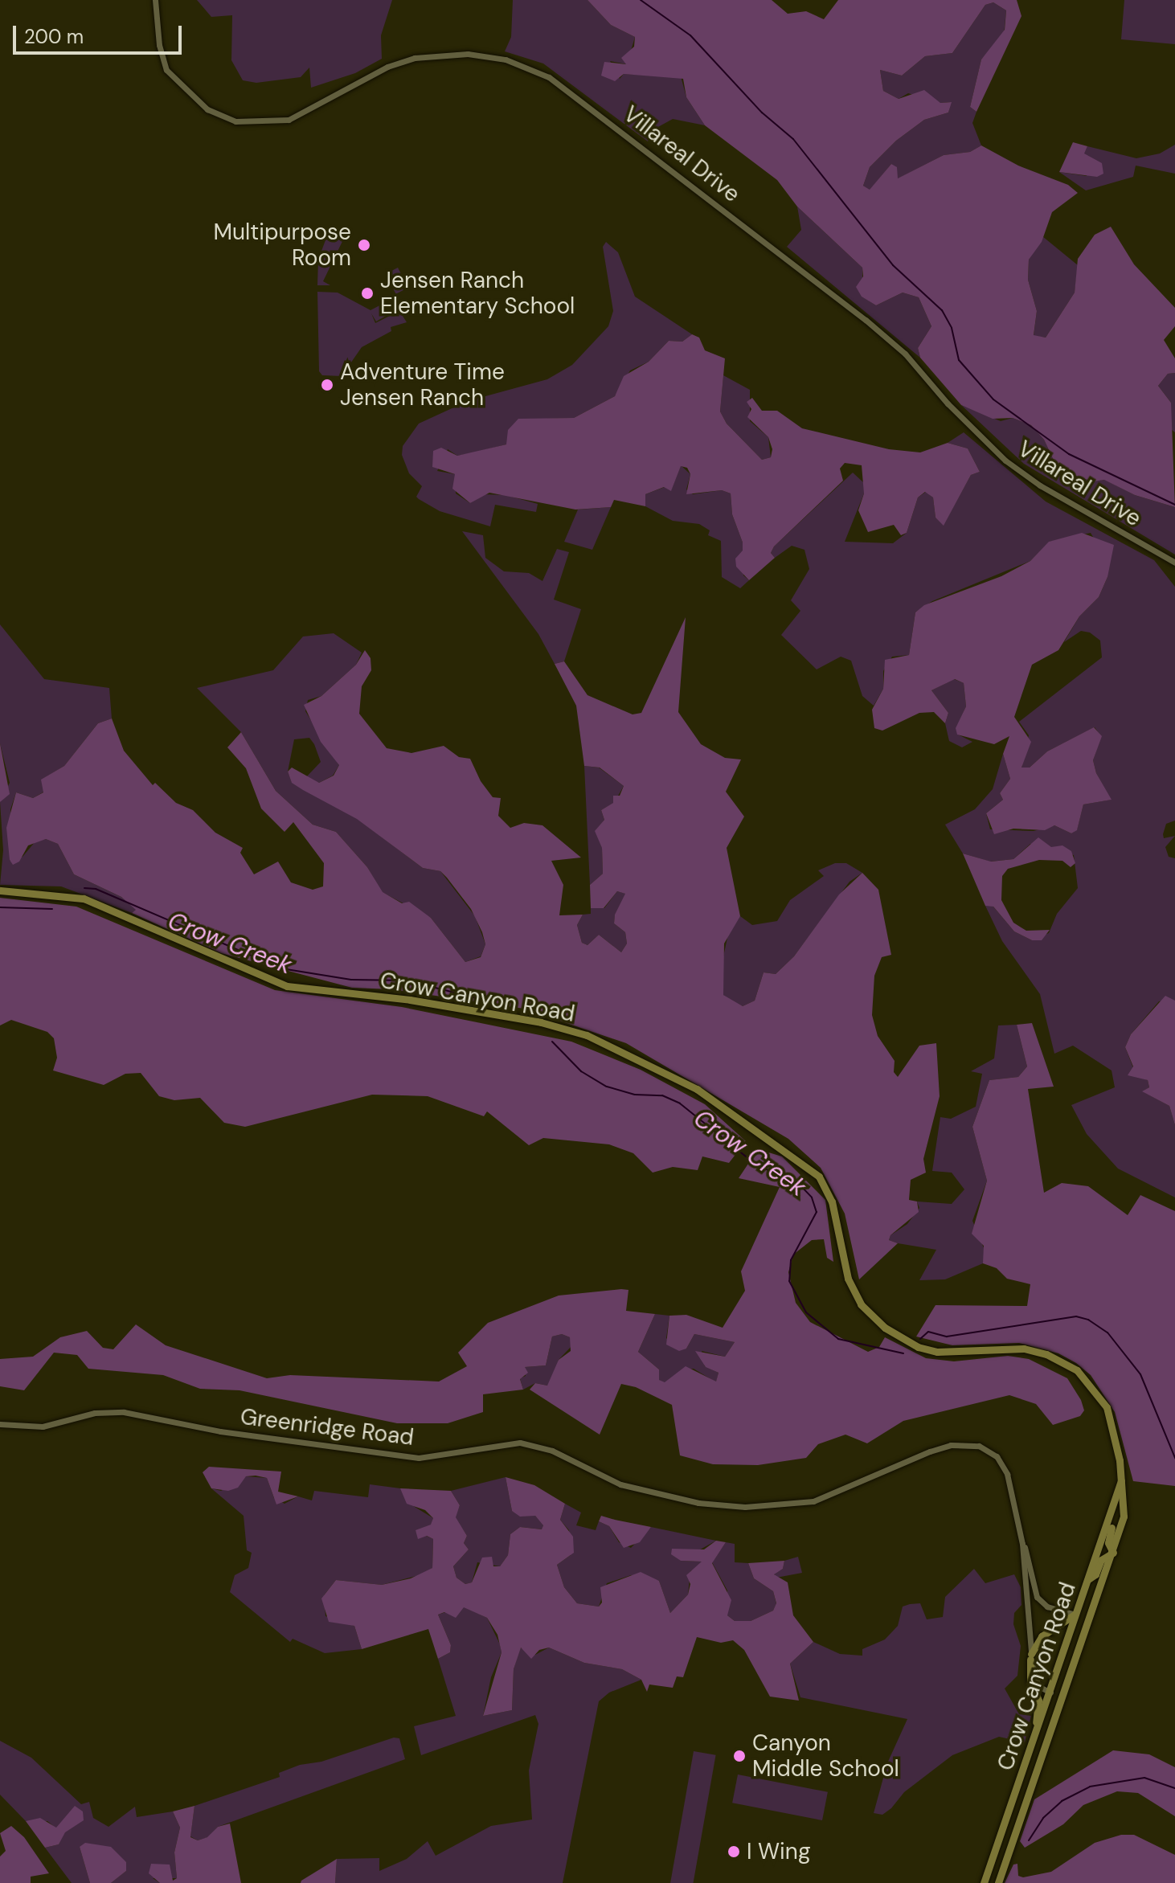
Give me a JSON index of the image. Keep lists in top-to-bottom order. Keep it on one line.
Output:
{"streets":{"main road":["Crow Canyon Road"],"street":["Villareal Drive","Greenridge Road"]},"crossings":[["Crow Canyon Road","Greenridge Road"]],"water":["Crow Creek"],"places":["Multipurpose Room","Jensen Ranch Elementary School","Adventure Time Jensen Ranch","Canyon Middle School","I Wing"],"scale_bar":"200 m"}
